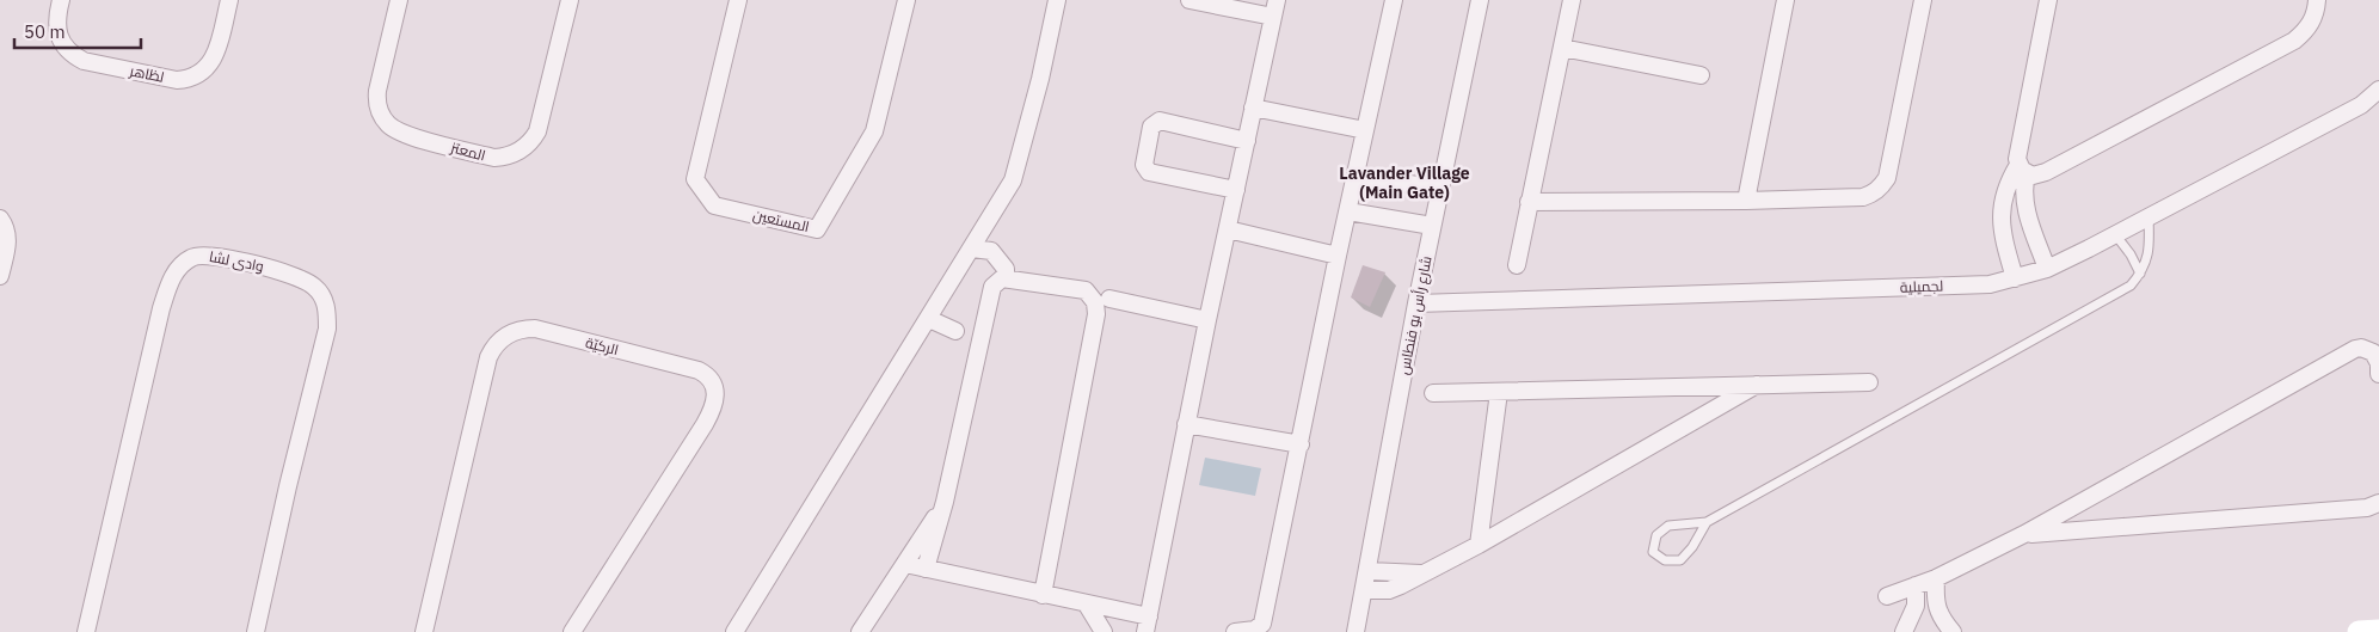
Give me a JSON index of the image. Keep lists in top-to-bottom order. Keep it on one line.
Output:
{"streets":{"street":["لظاهر","المعتز","المستعين","وادى لشا","لجميلية","شارع رأس بو فنطاس","الركيّة"]},"crossings":[["لجميلية","شارع رأس بو فنطاس"]],"districts":["Lavander Village (Main Gate)"],"scale_bar":"50 m"}
